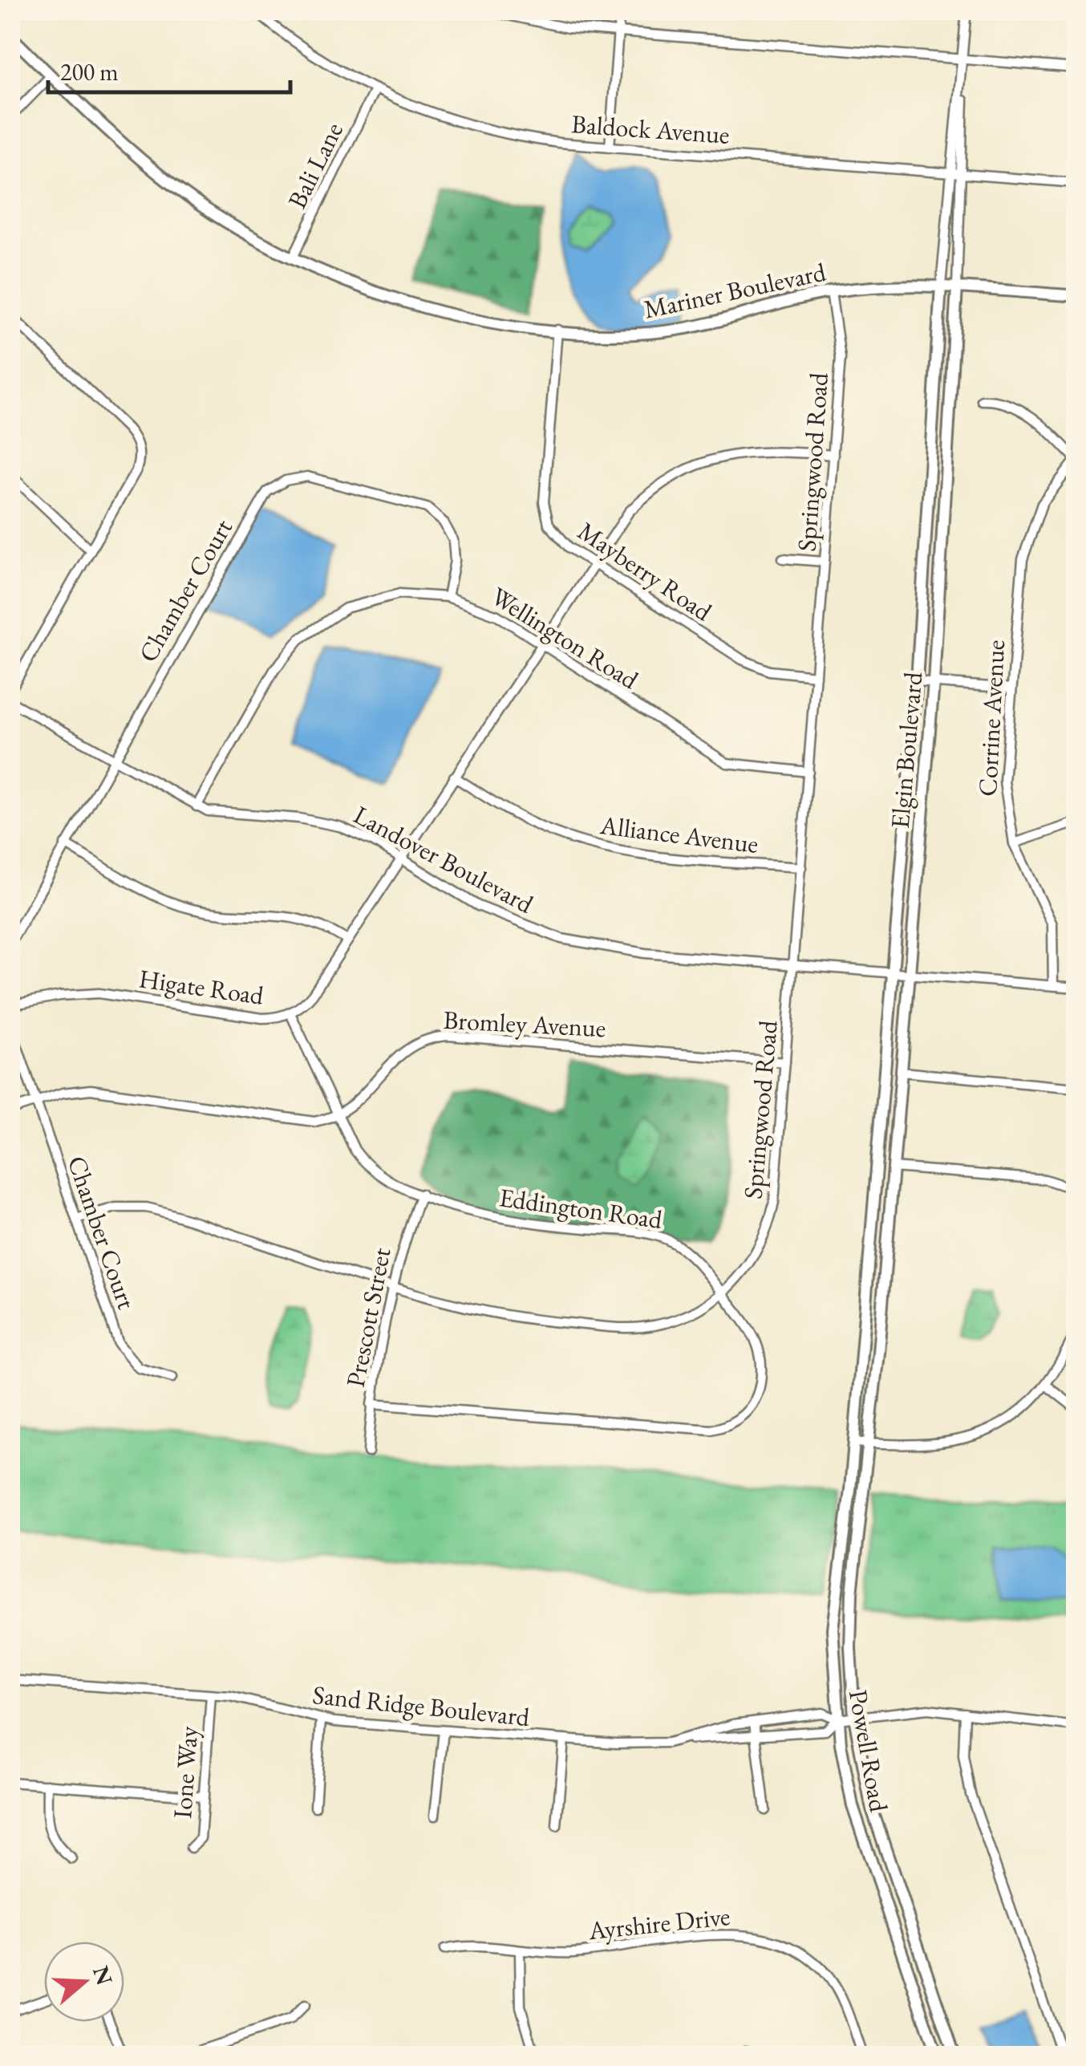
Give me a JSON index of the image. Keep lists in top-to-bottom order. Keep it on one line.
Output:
{"streets":{"main road":["Mariner Boulevard","Elgin Boulevard","Powell Road"],"street":["Baldock Avenue","Bali Lane","Springwood Road","Mayberry Road","Chamber Court","Wellington Road","Corrine Avenue","Alliance Avenue","Landover Boulevard","Higate Road","Bromley Avenue","Eddington Road","Prescott Street","Sand Ridge Boulevard","Ione Way","Ayrshire Drive"]},"crossings":[["Baldock Avenue","Bali Lane"],["Baldock Avenue","Elgin Boulevard"],["Bali Lane","Mariner Boulevard"],["Mariner Boulevard","Springwood Road"],["Mariner Boulevard","Mayberry Road"],["Mariner Boulevard","Elgin Boulevard"],["Springwood Road","Mayberry Road"],["Springwood Road","Chamber Court"],["Springwood Road","Wellington Road"],["Springwood Road","Alliance Avenue"],["Springwood Road","Landover Boulevard"],["Springwood Road","Bromley Avenue"],["Springwood Road","Eddington Road"],["Springwood Road","Prescott Street"],["Chamber Court","Wellington Road"],["Chamber Court","Landover Boulevard"],["Wellington Road","Landover Boulevard"],["Corrine Avenue","Landover Boulevard"],["Elgin Boulevard","Landover Boulevard"],["Elgin Boulevard","Powell Road"],["Alliance Avenue","Higate Road"],["Landover Boulevard","Higate Road"],["Higate Road","Eddington Road"],["Bromley Avenue","Eddington Road"],["Eddington Road","Prescott Street"],["Sand Ridge Boulevard","Powell Road"],["Sand Ridge Boulevard","Ione Way"]],"scale_bar":"200 m","north":"right"}
